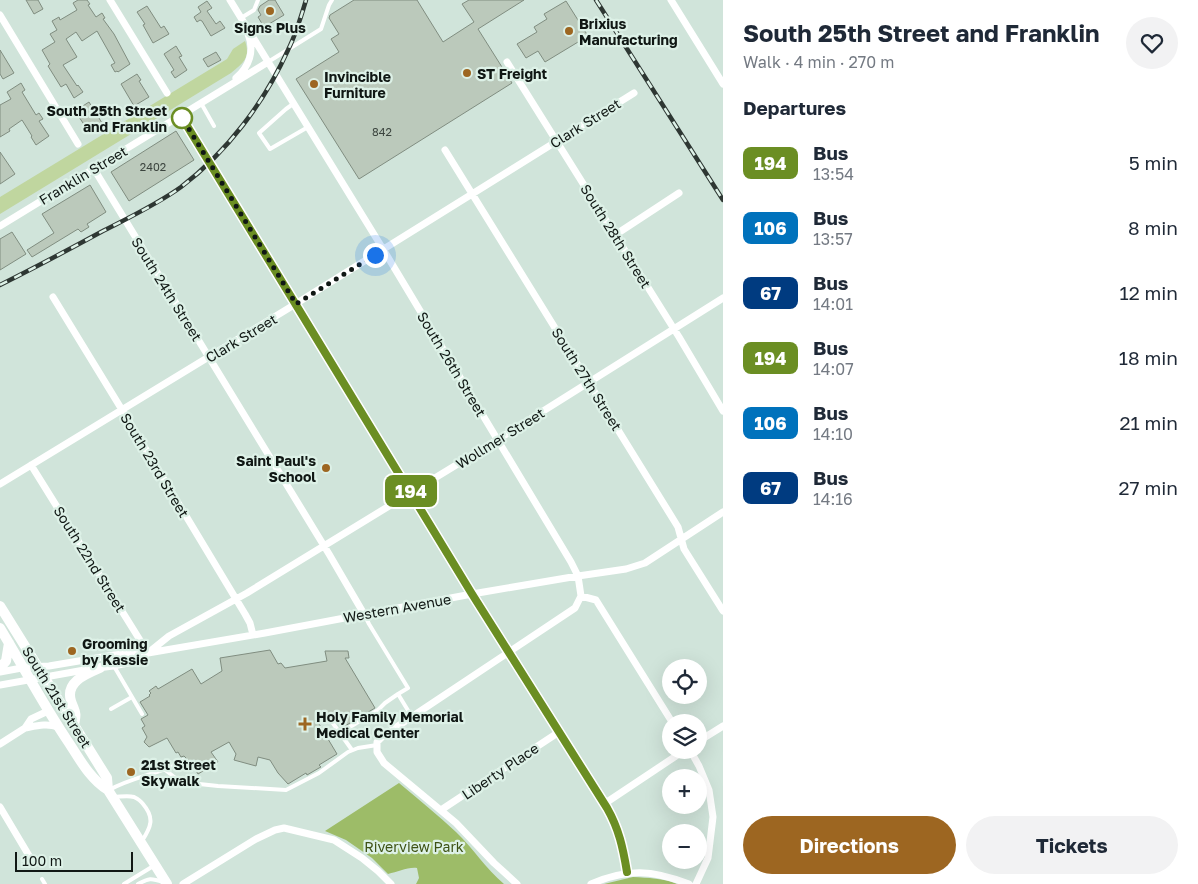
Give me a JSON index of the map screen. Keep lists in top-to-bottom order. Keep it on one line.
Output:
{"streets":{"main road":["South 21st Street"],"street":["Clark Street","Franklin Street","South 28th Street","South 24th Street","South 26th Street","South 27th Street","Wollmer Street","South 23rd Street","South 22nd Street","Western Avenue","Liberty Place"]},"crossings":[["Clark Street","South 28th Street"],["Clark Street","South 24th Street"],["Clark Street","South 26th Street"],["Clark Street","South 27th Street"],["Clark Street","South 23rd Street"],["Clark Street","South 22nd Street"],["Franklin Street","South 24th Street"],["Franklin Street","South 26th Street"],["South 28th Street","Wollmer Street"],["South 24th Street","Wollmer Street"],["South 24th Street","Western Avenue"],["South 26th Street","Wollmer Street"],["South 26th Street","Western Avenue"],["South 27th Street","Wollmer Street"],["South 27th Street","Western Avenue"],["Wollmer Street","South 23rd Street"],["Wollmer Street","South 22nd Street"],["Wollmer Street","Western Avenue"],["South 23rd Street","Western Avenue"],["South 22nd Street","Western Avenue"],["Western Avenue","South 21st Street"]],"parks":["Riverview Park"],"places":{"other":["Signs Plus","Brixius Manufacturing","ST Freight","Invincible Furniture","South 25th Street and Franklin","Saint Paul's School","Grooming by Kassie","21st Street Skywalk"],"health":["Holy Family Memorial Medical Center"]},"lines":["bus line 194"],"house_numbers":["842","2402"],"scale_bar":"100 m","page":{"on_map":"194","heading":[["South 25th Street and Franklin","Walk · 4 min · 270 m"],"Departures"],"list":[{"mark":"194","name":"Bus","note":"13:54","value":"5 min"},{"mark":"106","name":"Bus","note":"13:57","value":"8 min"},{"mark":"67","name":"Bus","note":"14:01","value":"12 min"},{"mark":"194","name":"Bus","note":"14:07","value":"18 min"},{"mark":"106","name":"Bus","note":"14:10","value":"21 min"},{"mark":"67","name":"Bus","note":"14:16","value":"27 min"}],"map_buttons":["+","−"],"buttons":["Directions","Tickets"],"scale":"100 m"}}
